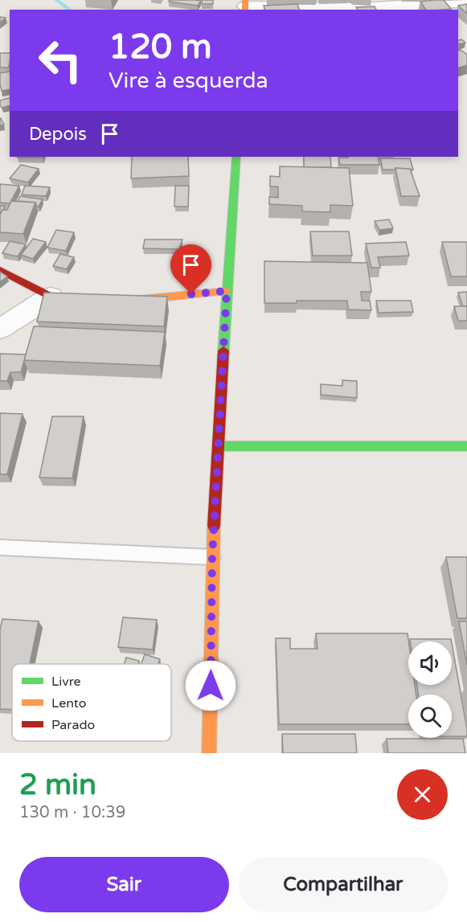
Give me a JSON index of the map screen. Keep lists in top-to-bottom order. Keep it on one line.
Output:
{"legend":["Livre","Lento","Parado"],"page":{"turn":["120 m","Vire à esquerda"],"then":"Depois","heading":["2 min","130 m · 10:39"],"buttons":["Sair","Compartilhar"]}}
